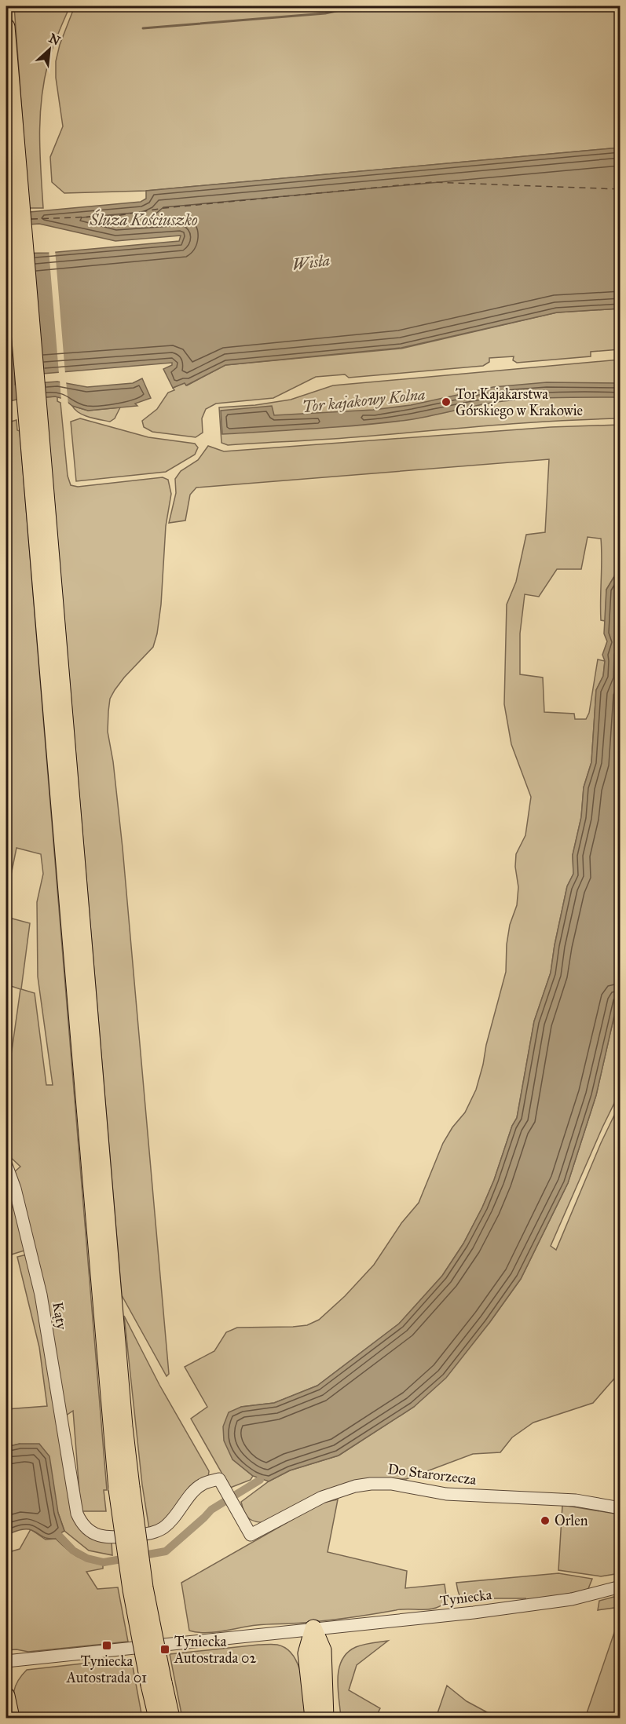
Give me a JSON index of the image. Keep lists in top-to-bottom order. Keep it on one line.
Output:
{"streets":{"street":["Kąty","Do Starorzecza","Tyniecka"]},"crossings":[["Kąty","Do Starorzecza"]],"water":["Śluza Kościuszko","Wisła","Tor kajakowy Kolna"],"places":{"other":["Tor Kajakarstwa Górskiego w Krakowie","Orlen"],"transit":["Tyniecka Autostrada 01","Tyniecka Autostrada 02"]},"north":"top right"}
